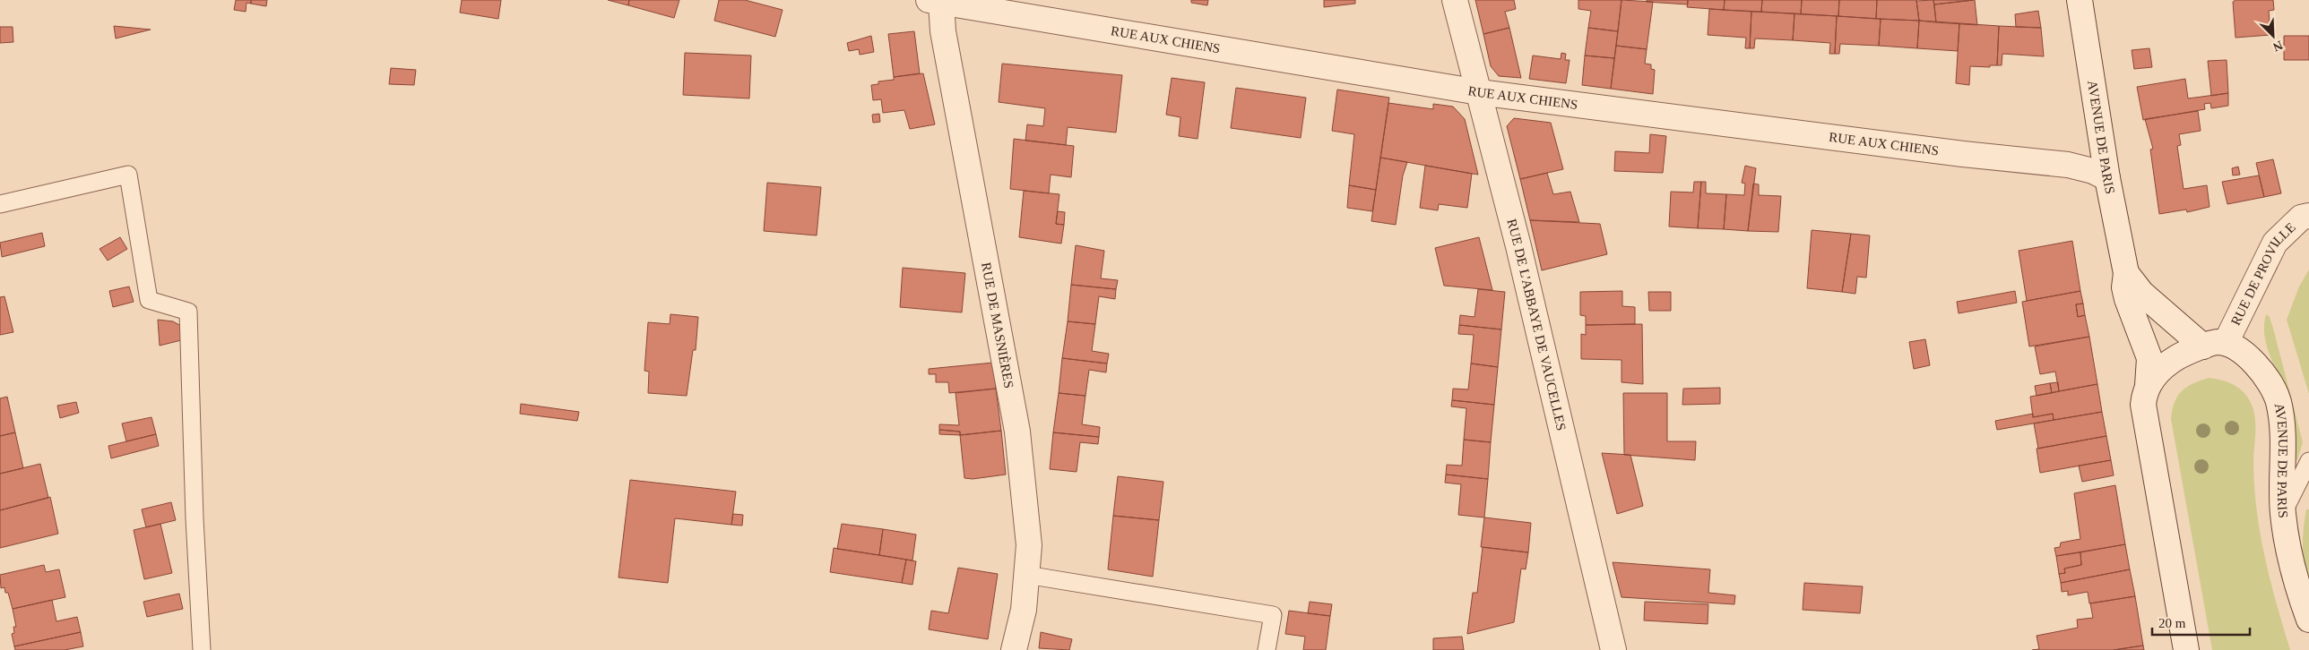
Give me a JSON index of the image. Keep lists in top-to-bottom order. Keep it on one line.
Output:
{"streets":{"street":["RUE AUX CHIENS","AVENUE DE PARIS","RUE DE PROVILLE","RUE DE L'ABBAYE DE VAUCELLES","RUE DE MASNIÈRES"]},"crossings":[["RUE AUX CHIENS","AVENUE DE PARIS"],["RUE AUX CHIENS","RUE DE L'ABBAYE DE VAUCELLES"],["RUE AUX CHIENS","RUE DE MASNIÈRES"],["AVENUE DE PARIS","RUE DE PROVILLE"]],"scale_bar":"20 m","north":"bottom right"}
